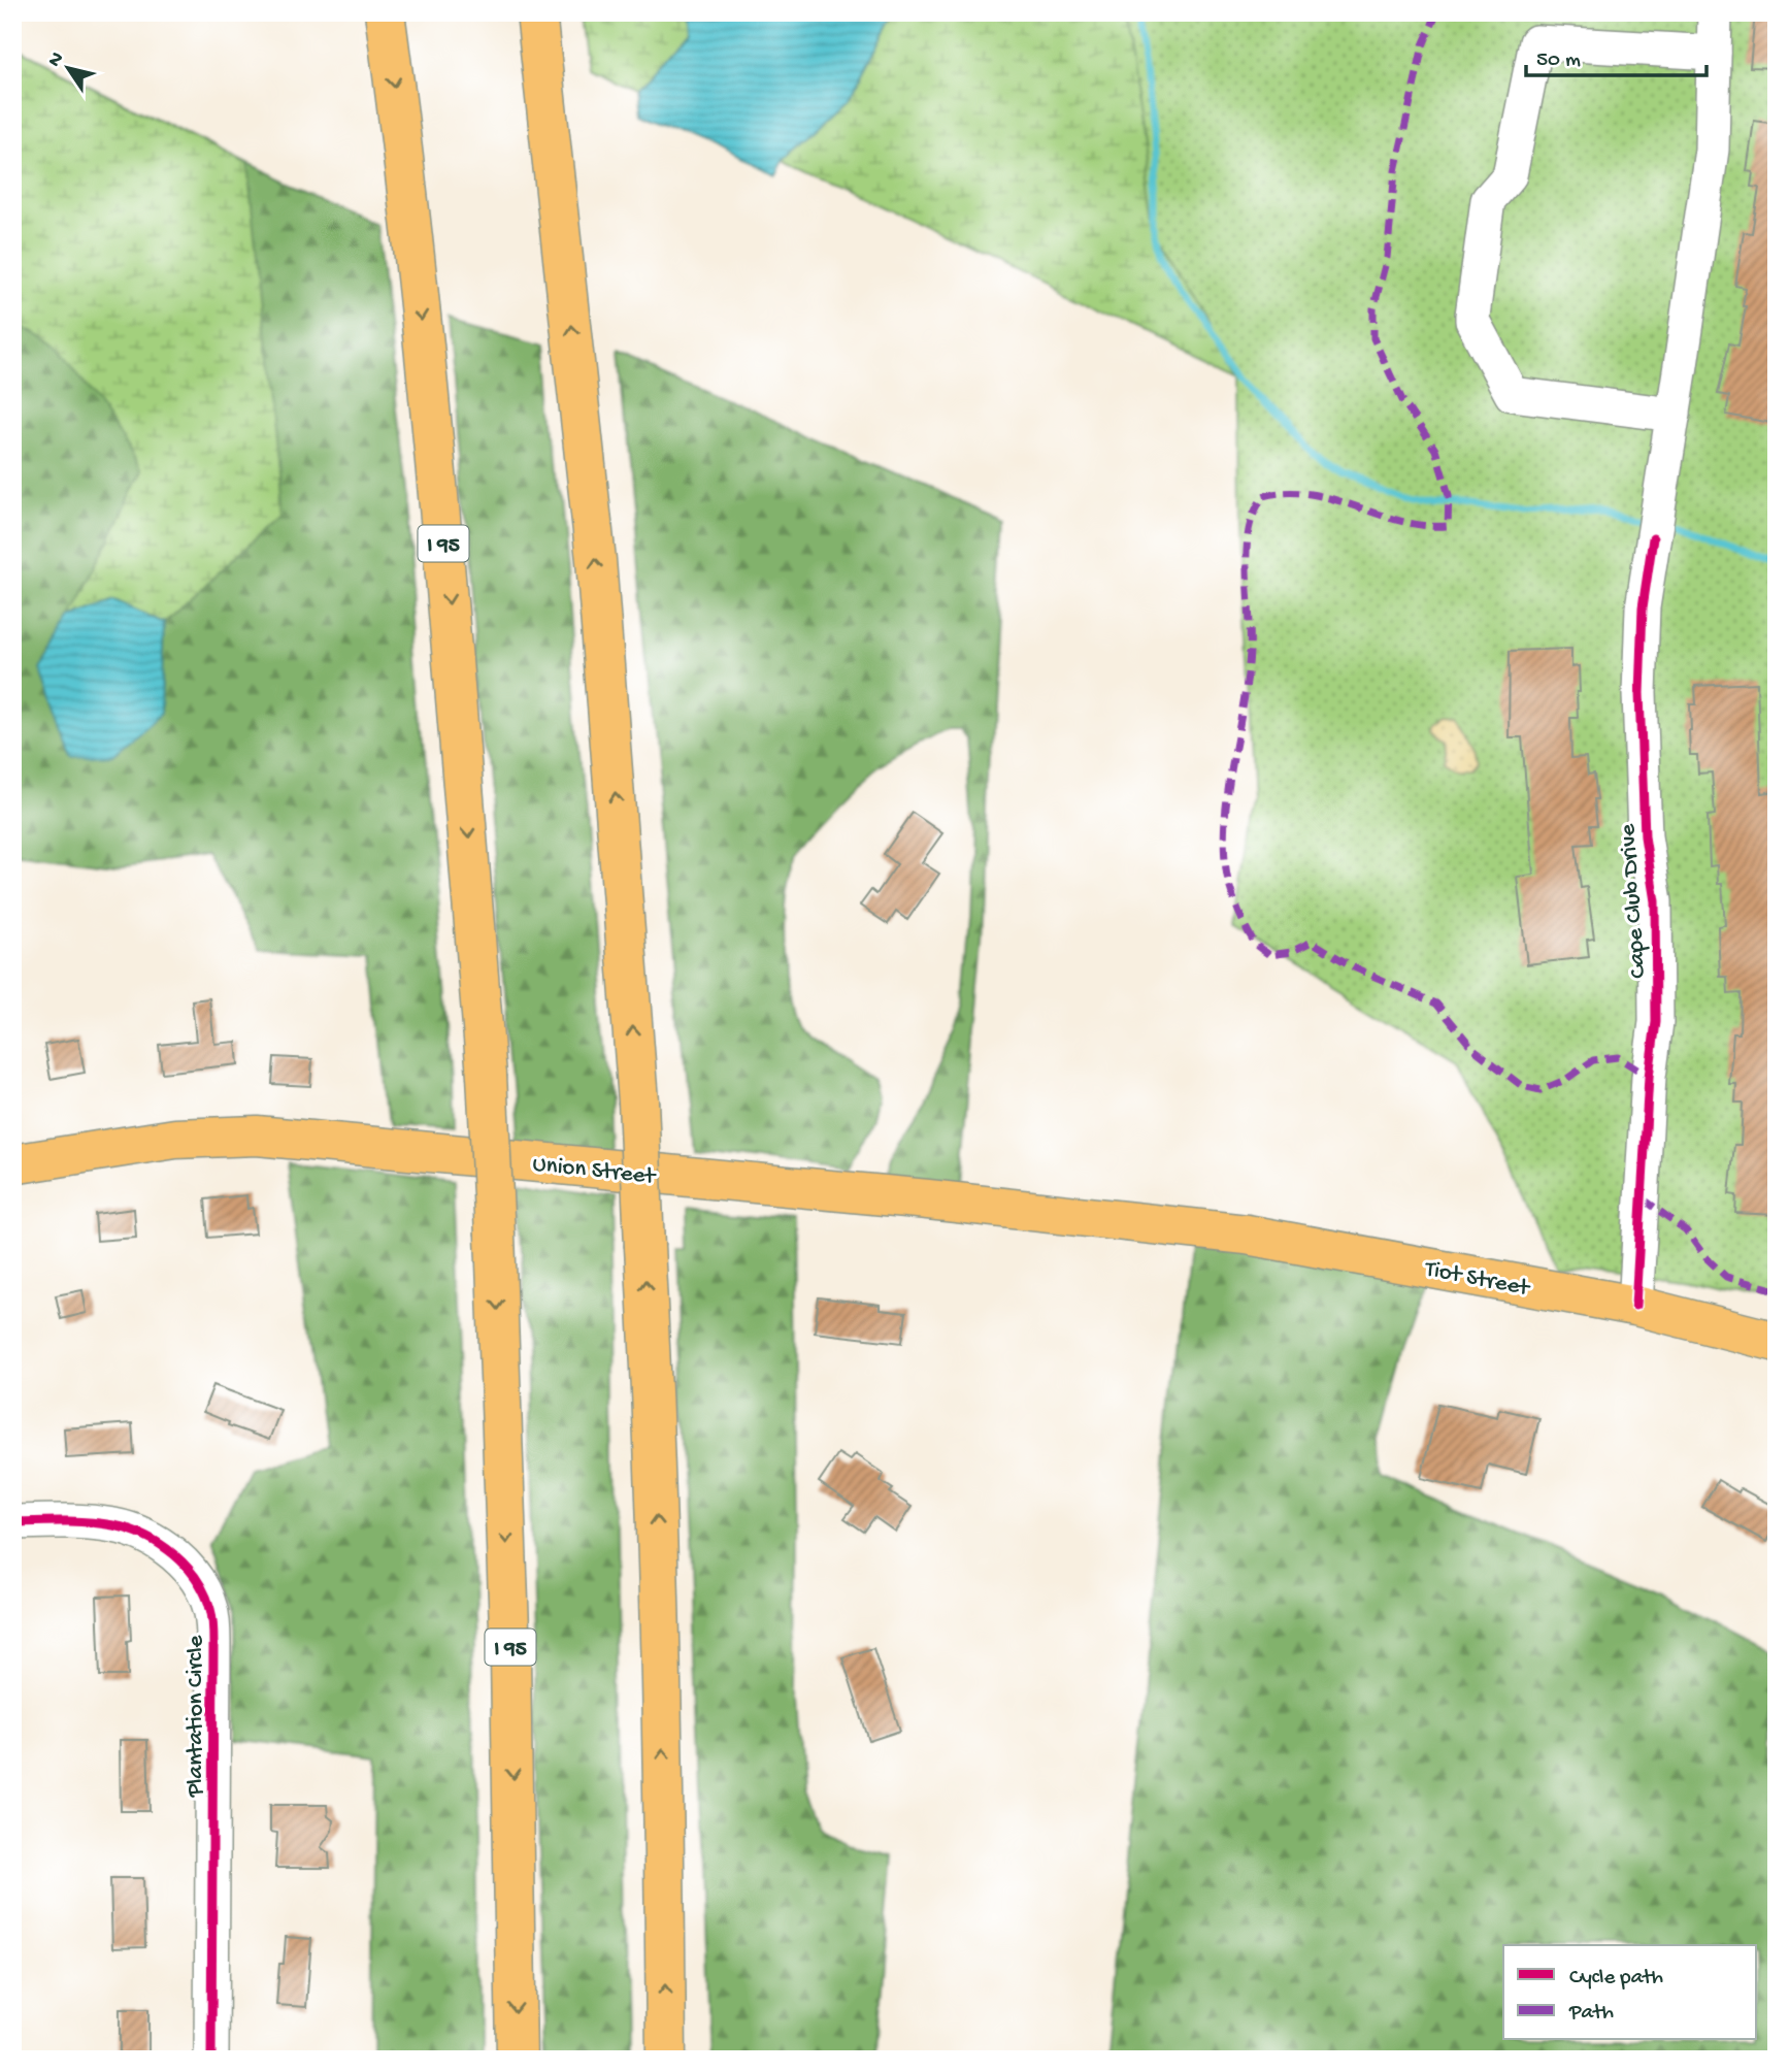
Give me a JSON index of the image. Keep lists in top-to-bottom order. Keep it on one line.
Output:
{"streets":{"main road":["I 95","Union Street","Tiot Street"],"street":["Cape Club Drive","Plantation Circle"]},"crossings":[["Cape Club Drive","Tiot Street"],["Union Street","Tiot Street"]],"legend":["Cycle path","Path"],"scale_bar":"50 m","north":"top left"}
